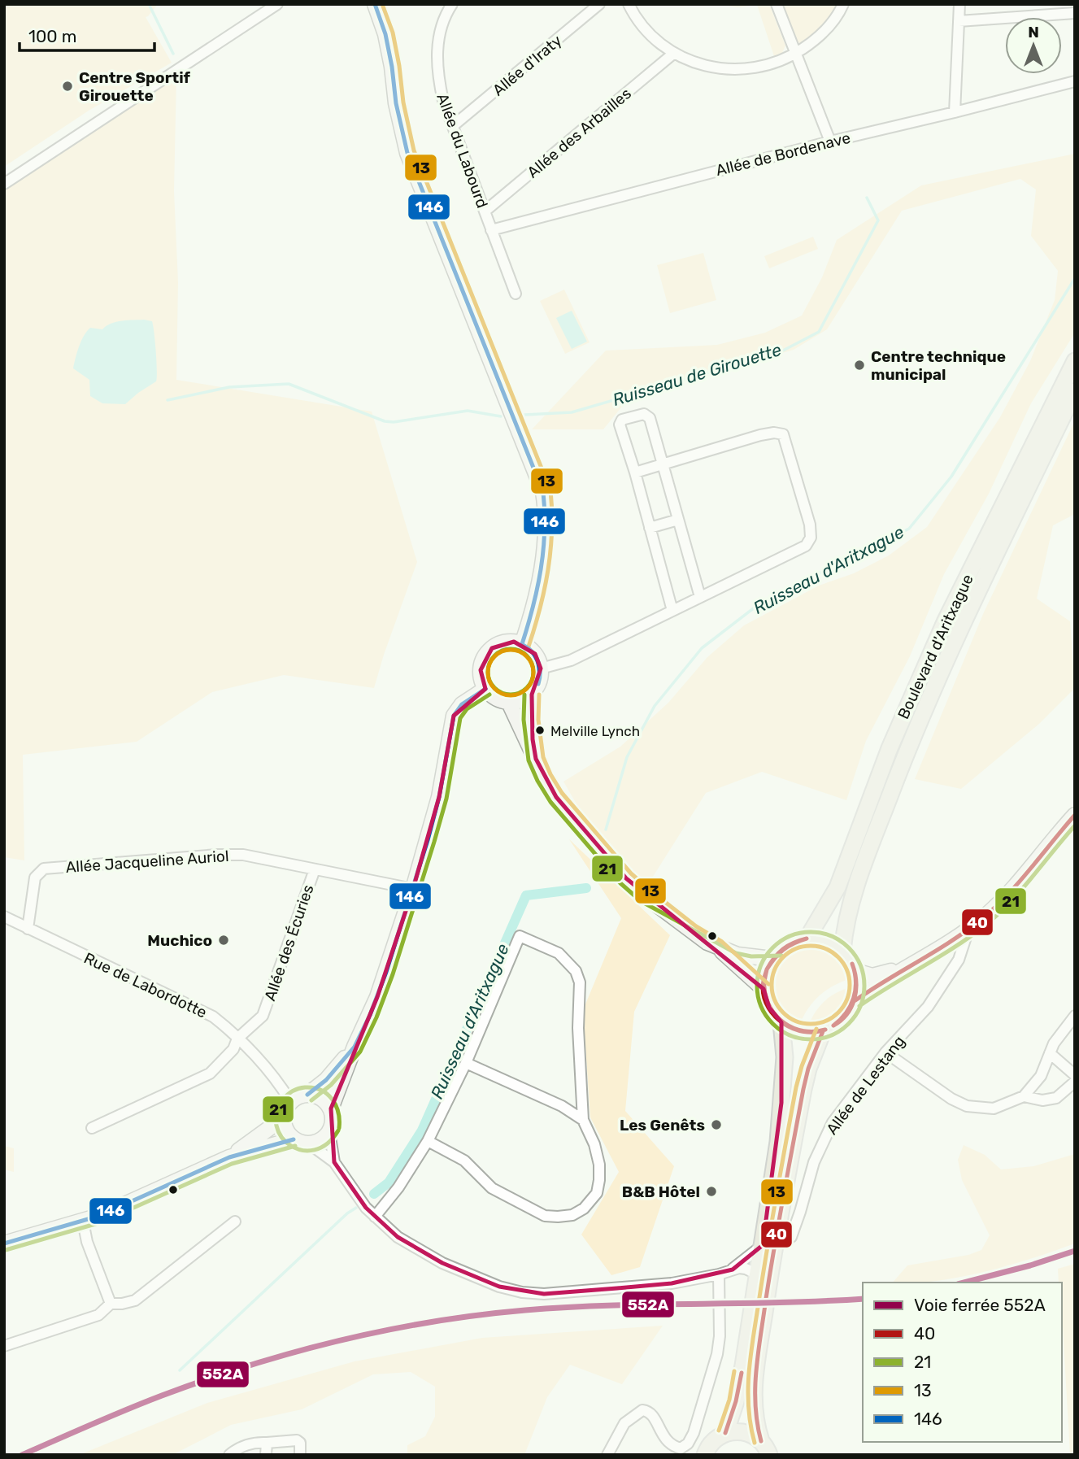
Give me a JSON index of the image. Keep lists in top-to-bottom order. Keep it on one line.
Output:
{"streets":{"main road":["Boulevard d'Aritxague"],"street":["Allée d'Iraty","Allée des Arbailles","Allée du Labourd","Allée de Bordenave","Allée Jacqueline Auriol","Allée des Écuries","Rue de Labordotte","Allée de Lestang"]},"crossings":[["Allée d'Iraty","Allée du Labourd"],["Allée des Arbailles","Allée du Labourd"],["Allée du Labourd","Allée de Bordenave"],["Allée Jacqueline Auriol","Allée des Écuries"],["Allée Jacqueline Auriol","Rue de Labordotte"],["Allée des Écuries","Rue de Labordotte"]],"water":["Ruisseau de Girouette","Ruisseau d'Aritxague"],"places":["Centre Sportif Girouette","Centre technique municipal","Melville Lynch","Muchico","Les Genêts","B&B Hôtel"],"lines":["transit line 13","transit line 146","transit line 21","transit line 40","rail line 552A"],"legend":["Voie ferrée 552A","40","21","13","146"],"scale_bar":"100 m","north":"top"}
